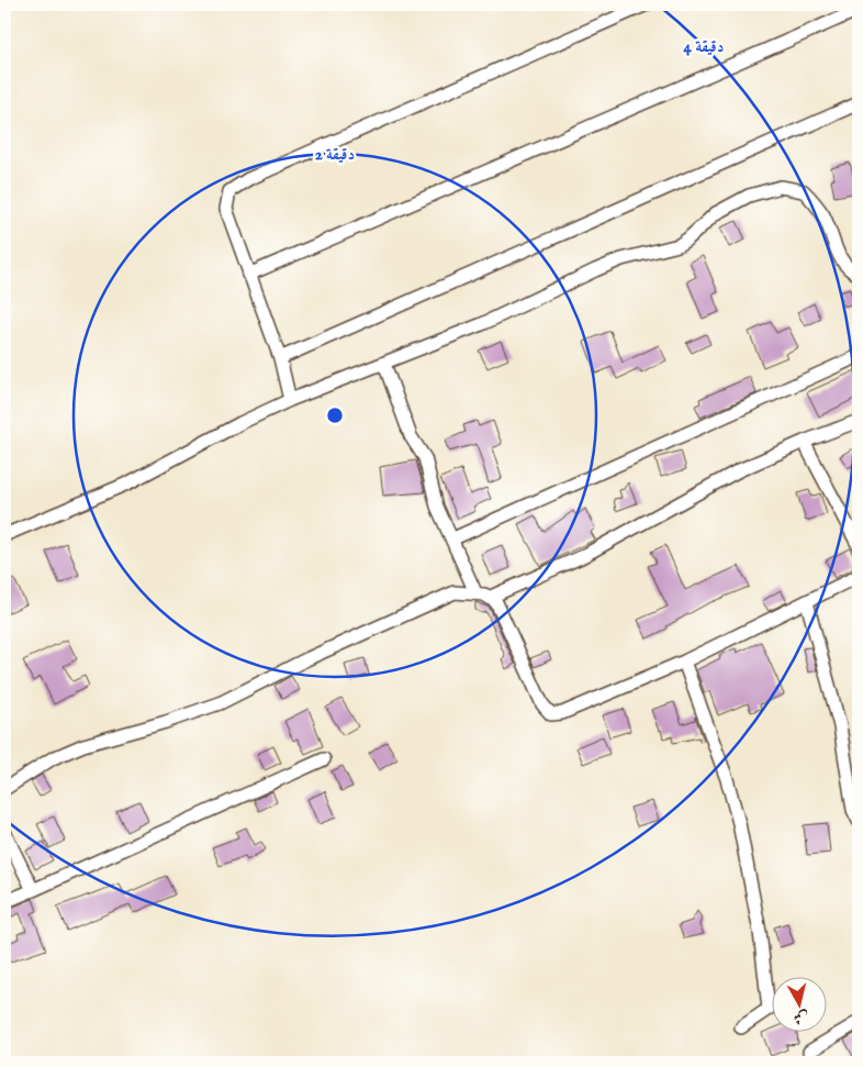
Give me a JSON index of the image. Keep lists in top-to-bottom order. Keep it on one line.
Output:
{"north":"bottom","rings":["4 دقيقة","2 دقيقة"]}
